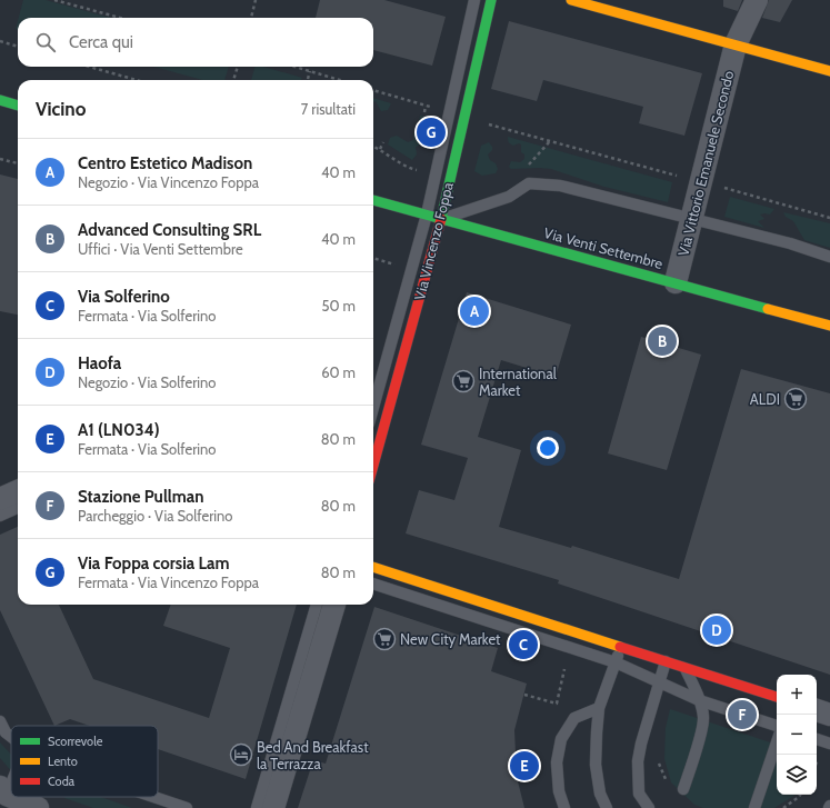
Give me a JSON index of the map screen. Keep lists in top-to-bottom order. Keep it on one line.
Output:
{"streets":{"street":["Via Vittorio Emanuele Secondo","Via Vincenzo Foppa","Via Venti Settembre"]},"crossings":[["Via Vittorio Emanuele Secondo","Via Venti Settembre"],["Via Vincenzo Foppa","Via Venti Settembre"]],"places":{"supermarket":["International Market","ALDI","New City Market"],"hotel":["Bed And Breakfast la Terrazza"]},"legend":["Scorrevole","Lento","Coda"],"page":{"search":"Cerca qui","heading":["Vicino","7 risultati"],"pins":["G","A","B","D","C","F","E"],"list":[{"mark":"A","name":"Centro Estetico Madison","note":"Negozio · Via Vincenzo Foppa","value":"40 m"},{"mark":"B","name":"Advanced Consulting SRL","note":"Uffici · Via Venti Settembre","value":"40 m"},{"mark":"C","name":"Via Solferino","note":"Fermata · Via Solferino","value":"50 m"},{"mark":"D","name":"Haofa","note":"Negozio · Via Solferino","value":"60 m"},{"mark":"E","name":"A1 (LN034)","note":"Fermata · Via Solferino","value":"80 m"},{"mark":"F","name":"Stazione Pullman","note":"Parcheggio · Via Solferino","value":"80 m"},{"mark":"G","name":"Via Foppa corsia Lam","note":"Fermata · Via Vincenzo Foppa","value":"80 m"}],"map_buttons":["+","−"]}}
